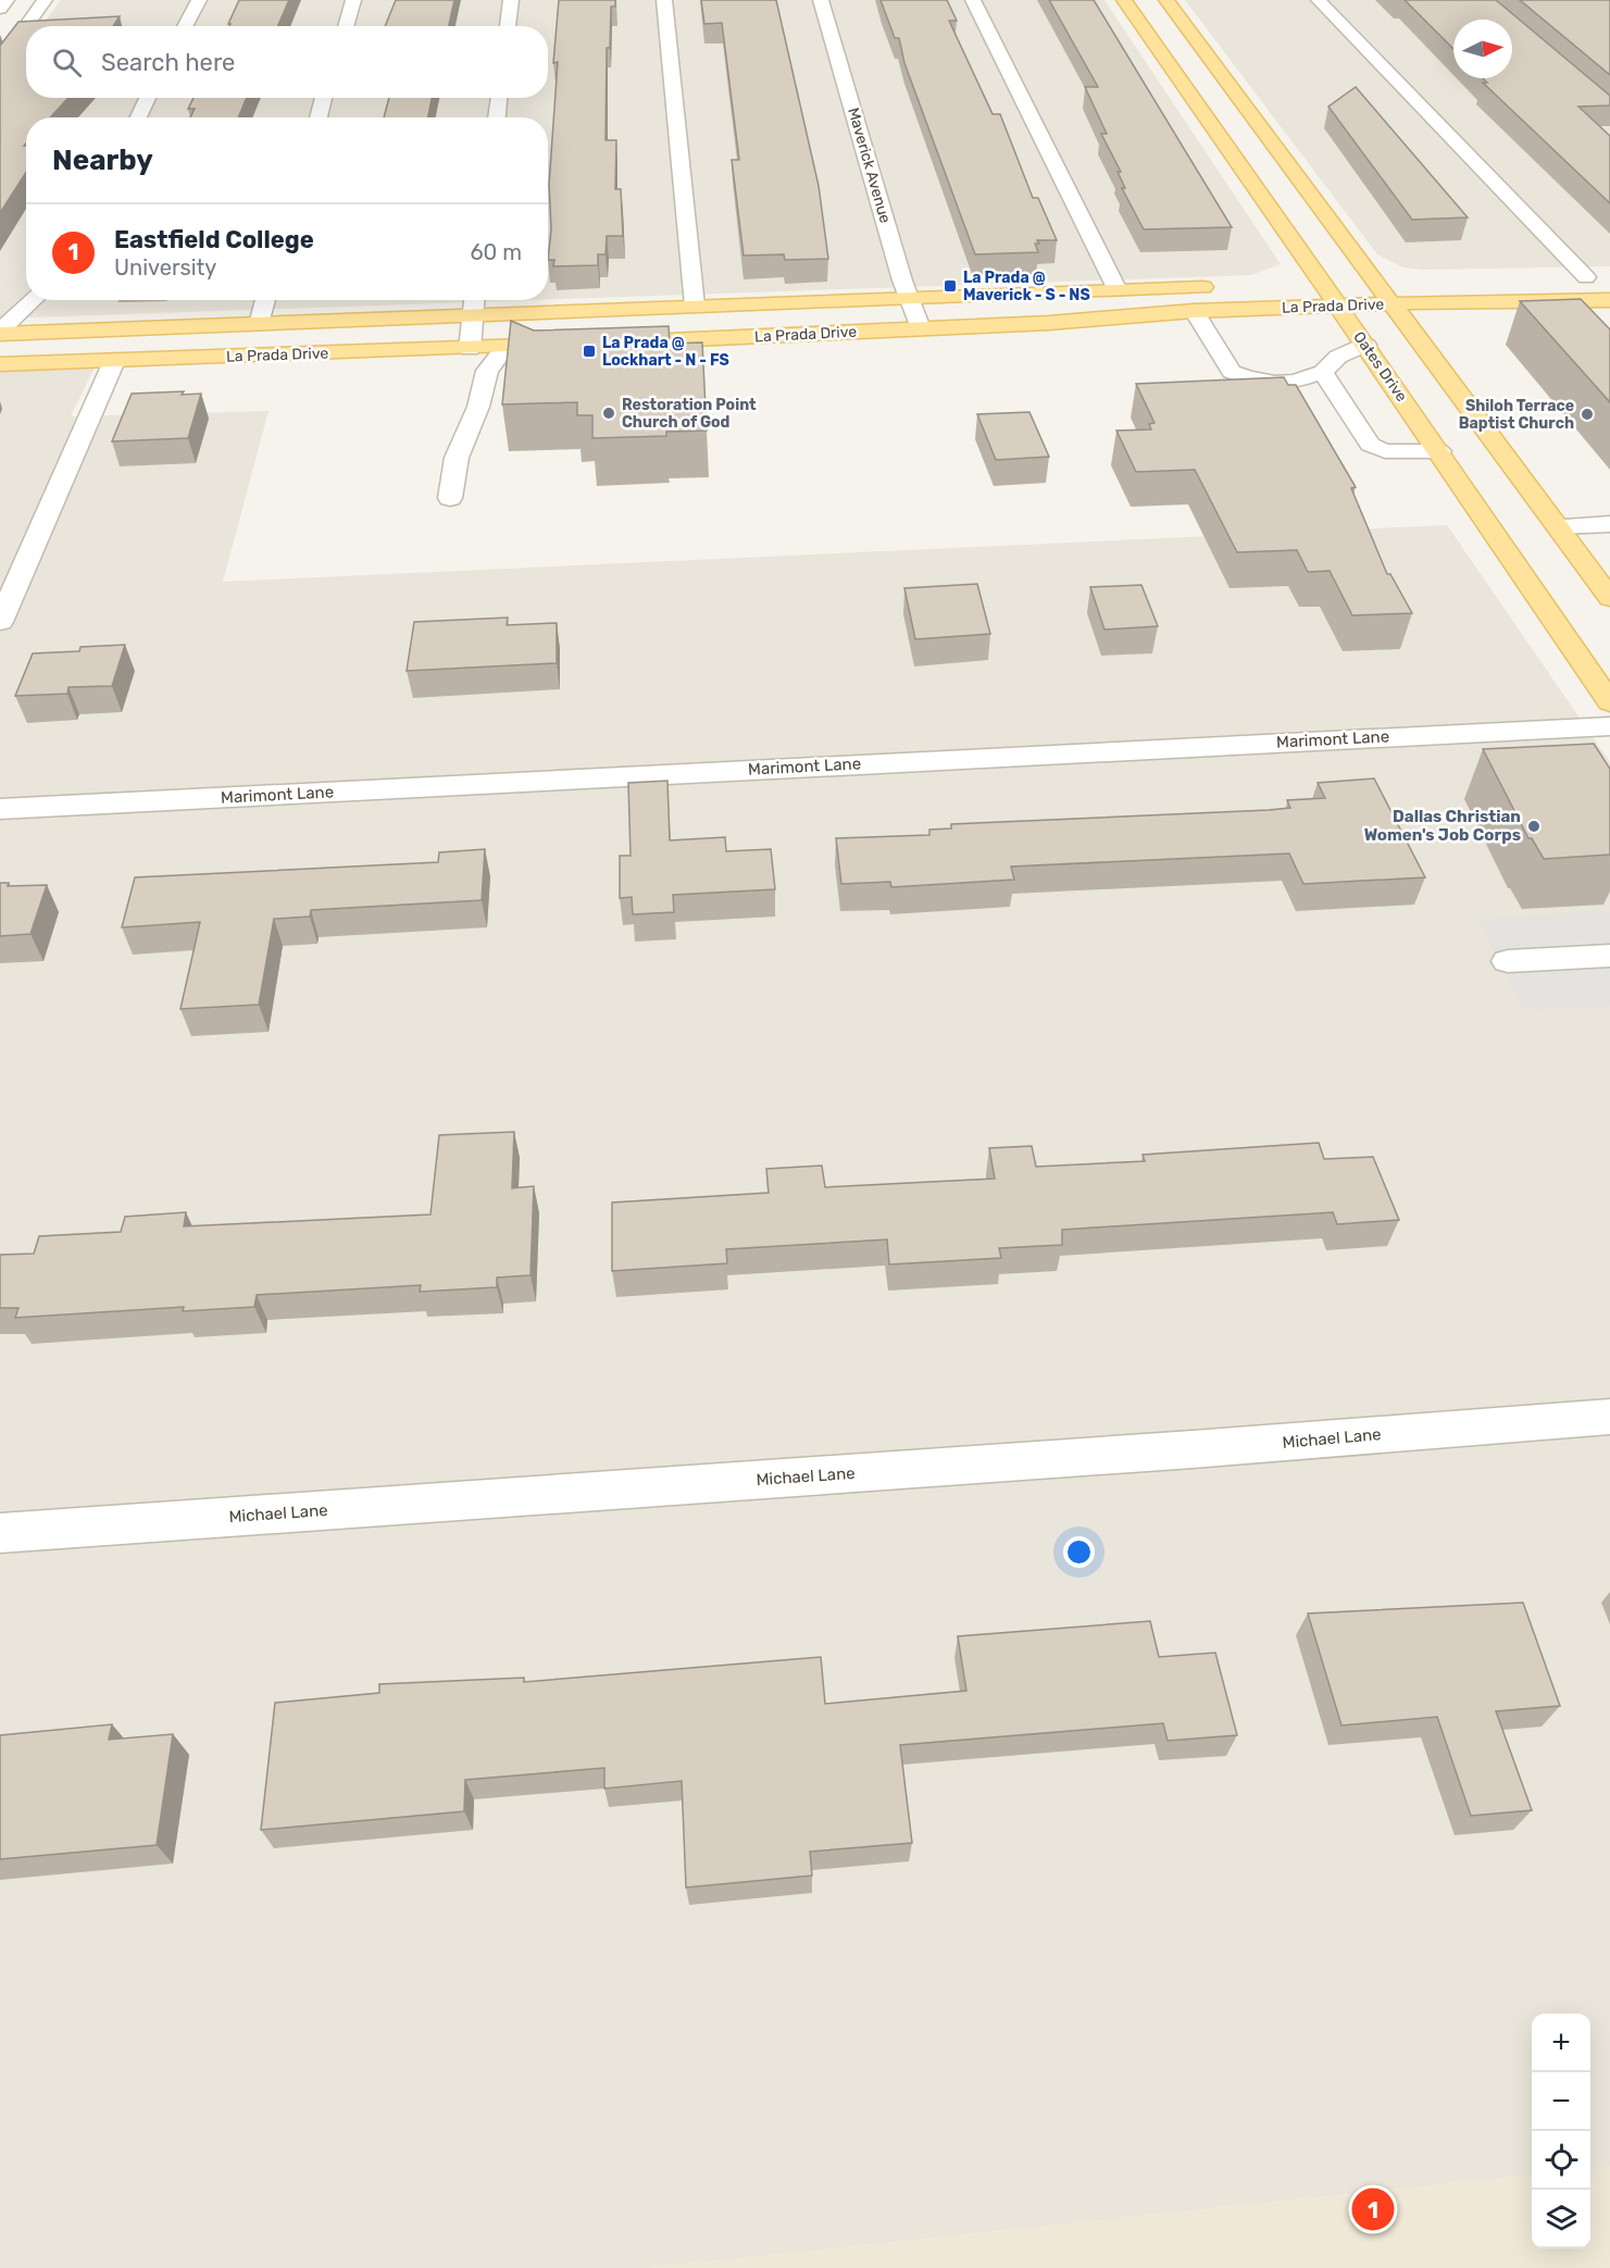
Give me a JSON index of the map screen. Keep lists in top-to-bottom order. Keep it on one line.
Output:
{"streets":{"main road":["La Prada Drive","Oates Drive"],"street":["Maverick Avenue","Marimont Lane","Michael Lane"]},"crossings":[["Maverick Avenue","La Prada Drive"],["La Prada Drive","Oates Drive"]],"places":{"transit":["La Prada @ Maverick - S - NS","La Prada @ Lockhart - N - FS"],"other":["Restoration Point Church of God","Shiloh Terrace Baptist Church","Dallas Christian Women's Job Corps"]},"north":"right","page":{"search":"Search here","heading":"Nearby","list":[{"mark":"1","name":"Eastfield College","note":"University","value":"60 m"}],"map_buttons":["+","−"],"pins":"1"}}
